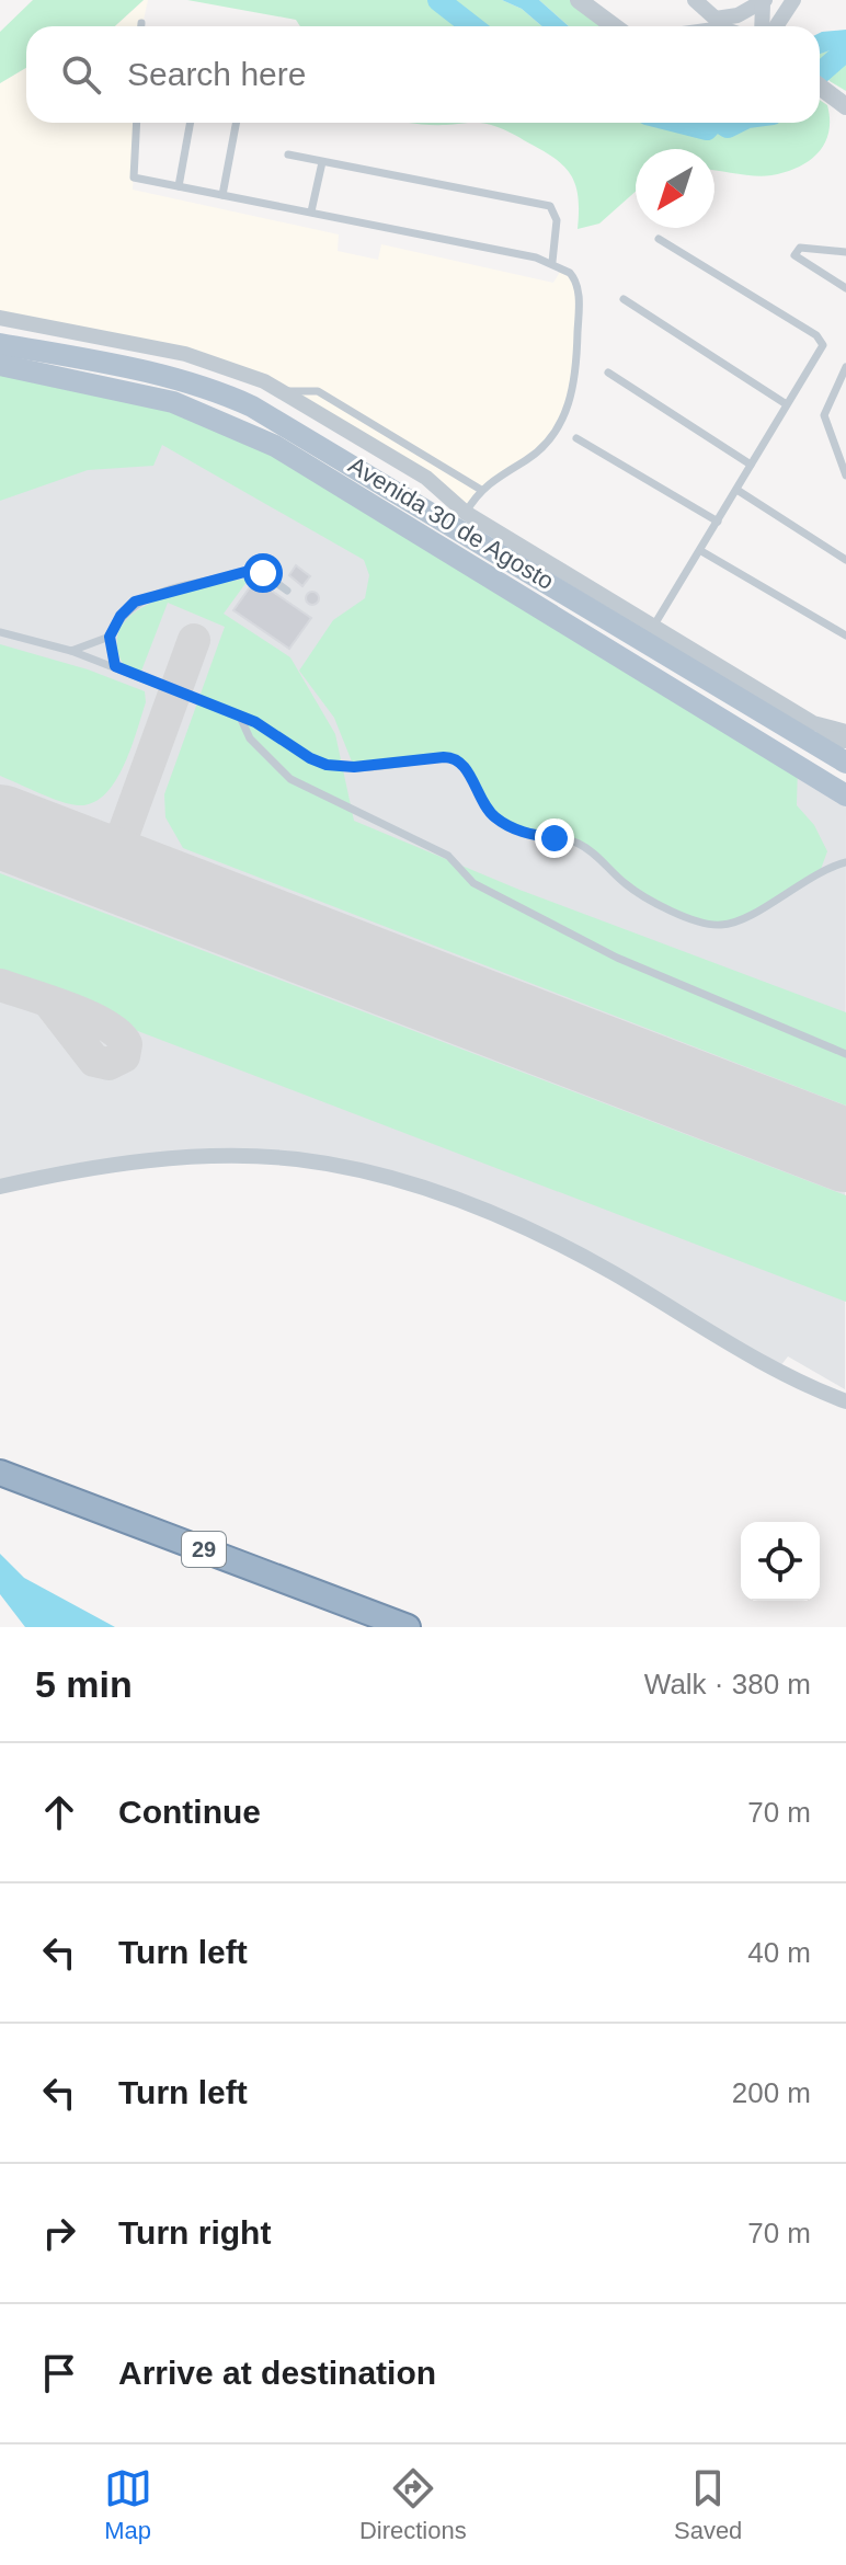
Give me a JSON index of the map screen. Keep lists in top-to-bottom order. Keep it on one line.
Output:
{"streets":{"highway":["29"],"main road":["Avenida 30 de Agosto"]},"north":"bottom left","page":{"search":"Search here","heading":["5 min","Walk · 380 m"],"list":[["Continue","70 m"],["Turn left","40 m"],["Turn left","200 m"],["Turn right","70 m"],"Arrive at destination"],"nav":["Map","Directions","Saved"]}}
